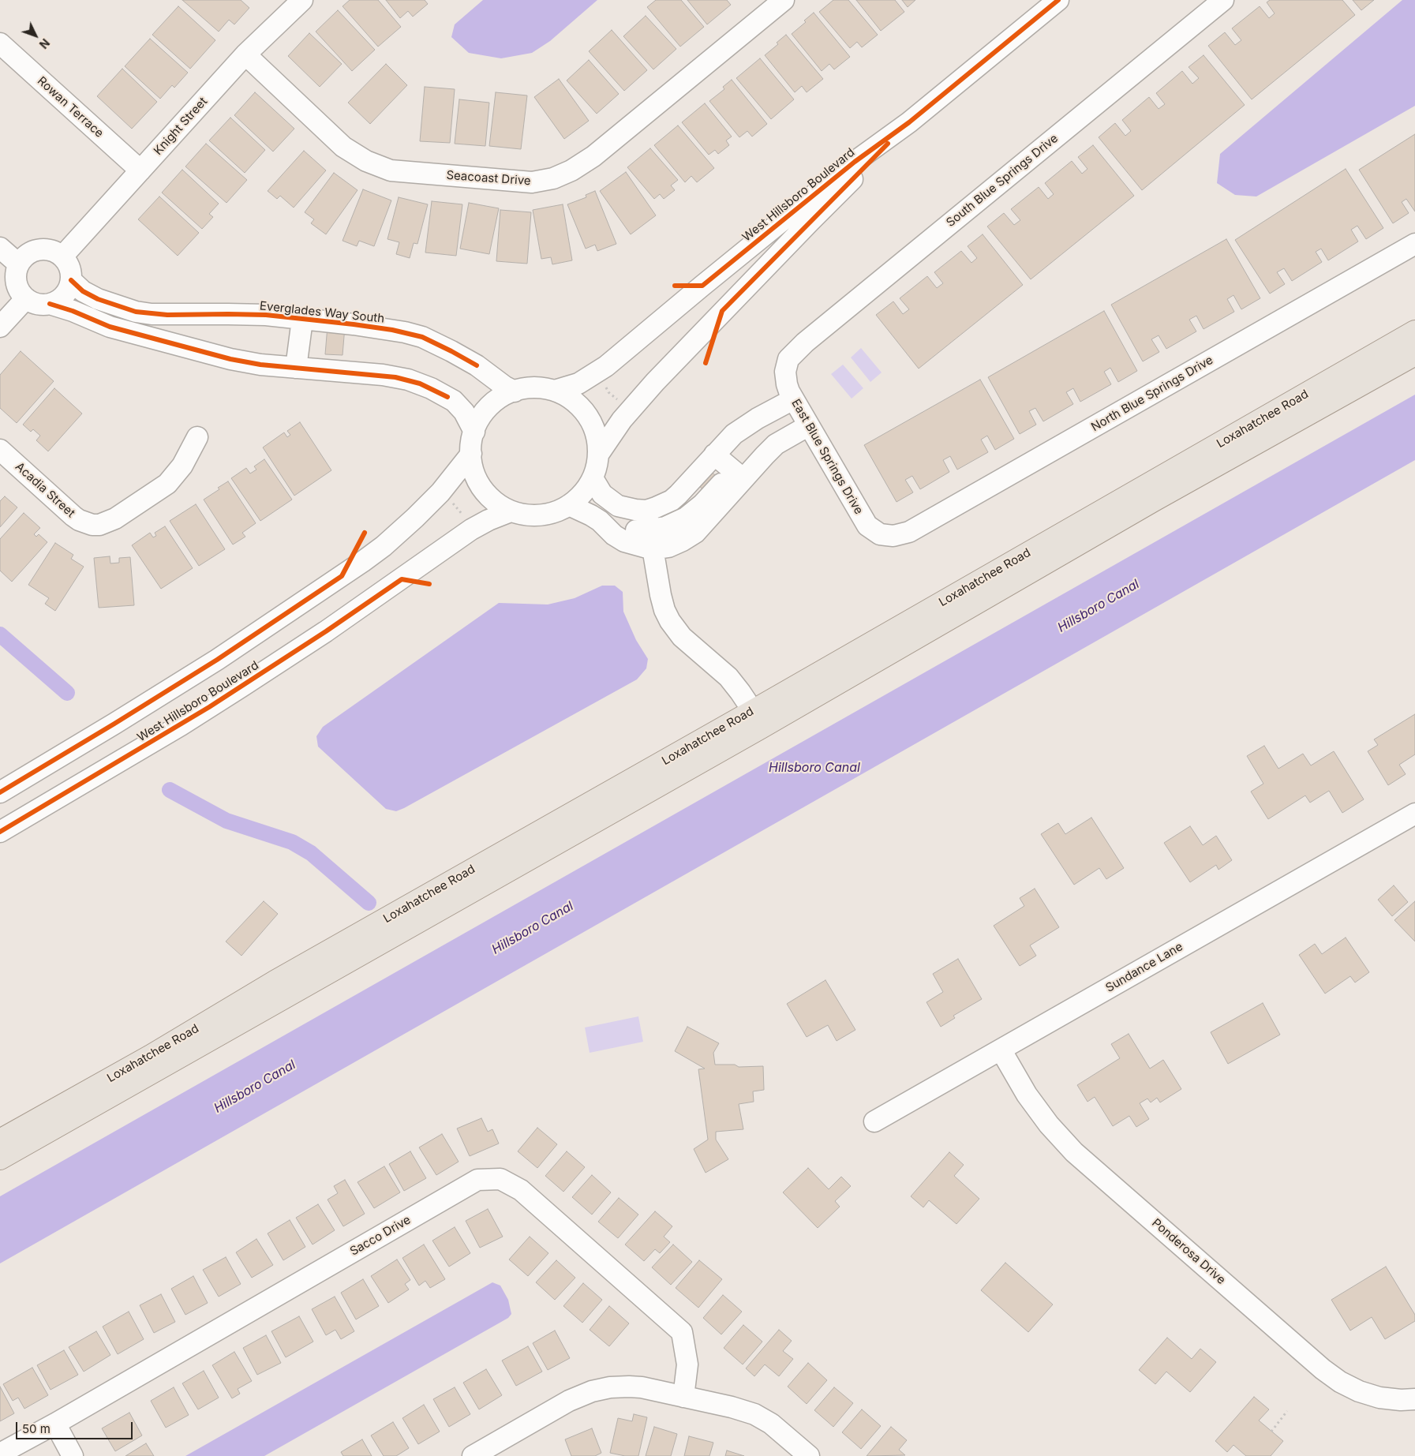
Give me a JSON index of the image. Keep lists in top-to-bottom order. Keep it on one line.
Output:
{"streets":{"main road":["Loxahatchee Road"],"street":["Rowan Terrace","Knight Street","Seacoast Drive","South Blue Springs Drive","West Hillsboro Boulevard","Everglades Way South","North Blue Springs Drive","East Blue Springs Drive","Acadia Street","Sundance Lane","Sacco Drive","Ponderosa Drive"]},"crossings":[["Rowan Terrace","Knight Street"],["Knight Street","Seacoast Drive"],["Knight Street","Everglades Way South"],["South Blue Springs Drive","East Blue Springs Drive"],["West Hillsboro Boulevard","Everglades Way South"],["North Blue Springs Drive","East Blue Springs Drive"],["Sundance Lane","Ponderosa Drive"]],"water":["Hillsboro Canal"],"scale_bar":"50 m","north":"bottom right"}
